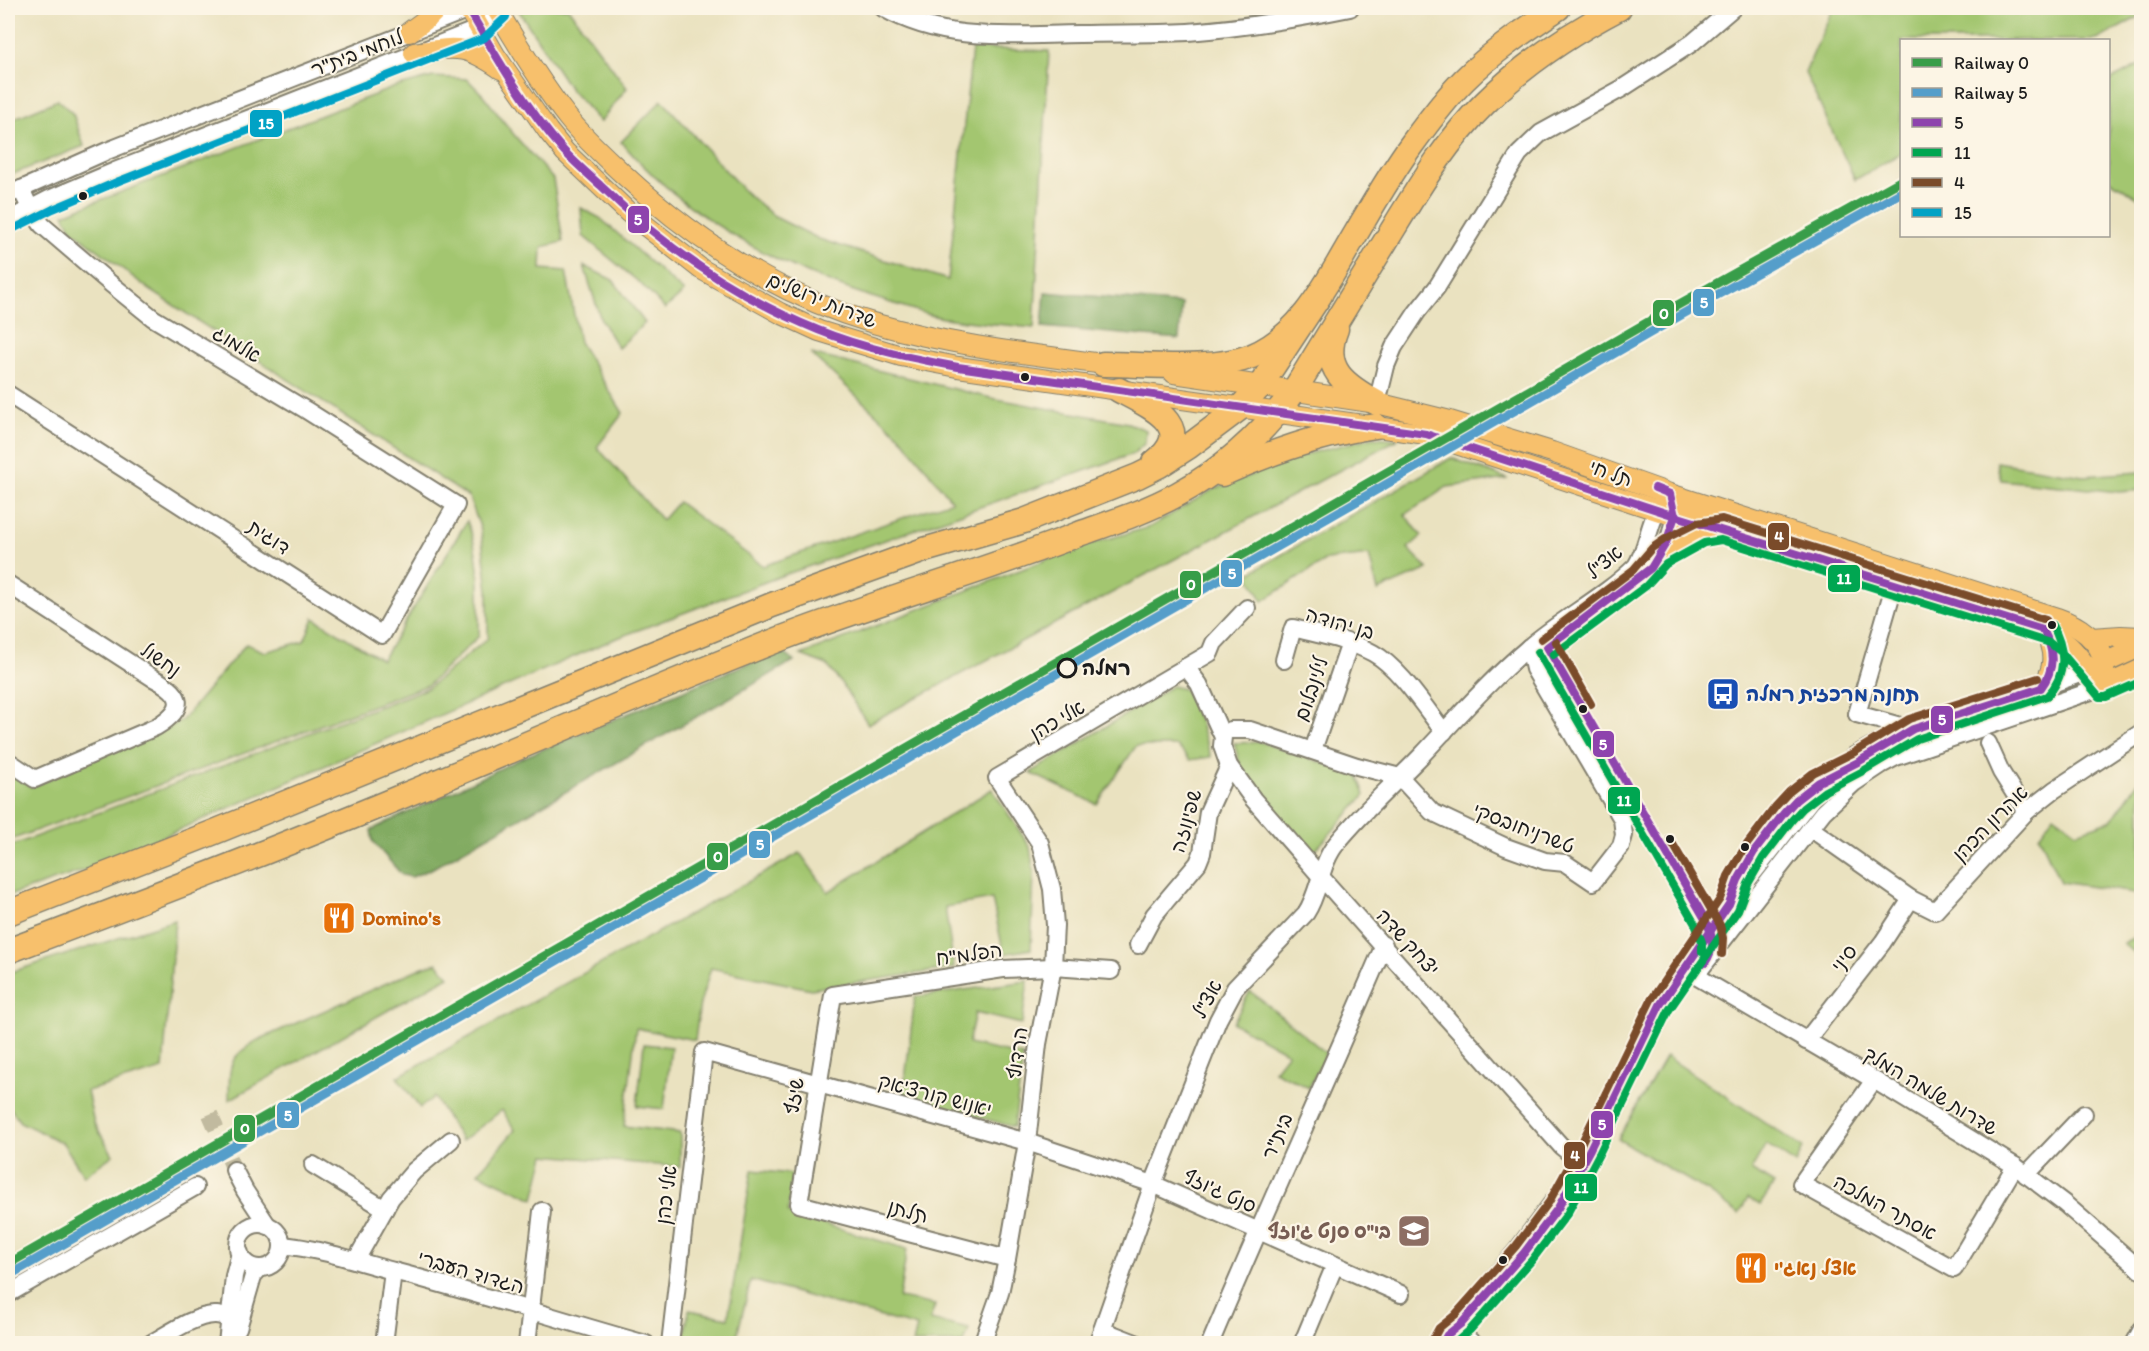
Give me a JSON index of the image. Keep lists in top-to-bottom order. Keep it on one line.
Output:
{"streets":{"main road":["שדרות ירושלים","תל חי"],"street":["לוחמי בית\"ר","אלמוג","דוגית","אצ\"ל","בן יהודה","נחשול","לילינבלום","אלי כהן","שפינוזה","אהרון הכהן","טשרניחובסקי","יצחק שדה","הפלמ\"ח","סיני","הרדוף","שדרות שלמה המלך","יאנוש קורצ'אק","שיזף","בית\"ר","סנט ג'וזף","אסתר המלכה","תלתן","הגדוד העברי"]},"crossings":[["לוחמי בית\"ר","שדרות ירושלים"],["לוחמי בית\"ר","אלמוג"],["שדרות ירושלים","תל חי"],["אלמוג","דוגית"],["תל חי","אצ\"ל"],["אצ\"ל","בן יהודה"],["אצ\"ל","טשרניחובסקי"],["אצ\"ל","יצחק שדה"],["אצ\"ל","יאנוש קורצ'אק"],["אצ\"ל","סנט ג'וזף"],["בן יהודה","לילינבלום"],["אלי כהן","הרדוף"],["אלי כהן","יאנוש קורצ'אק"],["שפינוזה","יצחק שדה"],["אהרון הכהן","סיני"],["יצחק שדה","בית\"ר"],["הפלמ\"ח","הרדוף"],["הפלמ\"ח","שיזף"],["סיני","שדרות שלמה המלך"],["הרדוף","יאנוש קורצ'אק"],["הרדוף","תלתן"],["שדרות שלמה המלך","אסתר המלכה"],["יאנוש קורצ'אק","שיזף"],["יאנוש קורצ'אק","סנט ג'וזף"],["שיזף","תלתן"],["בית\"ר","סנט ג'וזף"]],"places":{"other":["רמלה"],"bus stop":["תחנה מרכזית רמלה"],"restaurant":["Domino's","אצל נאג'י"],"school or university":["בי\"ס סנט ג'וזף"]},"lines":["transit line 5","transit line 15","rail line 0","rail line 5","transit line 4","transit line 11"],"legend":["Railway 0","Railway 5","5","11","4","15"]}
